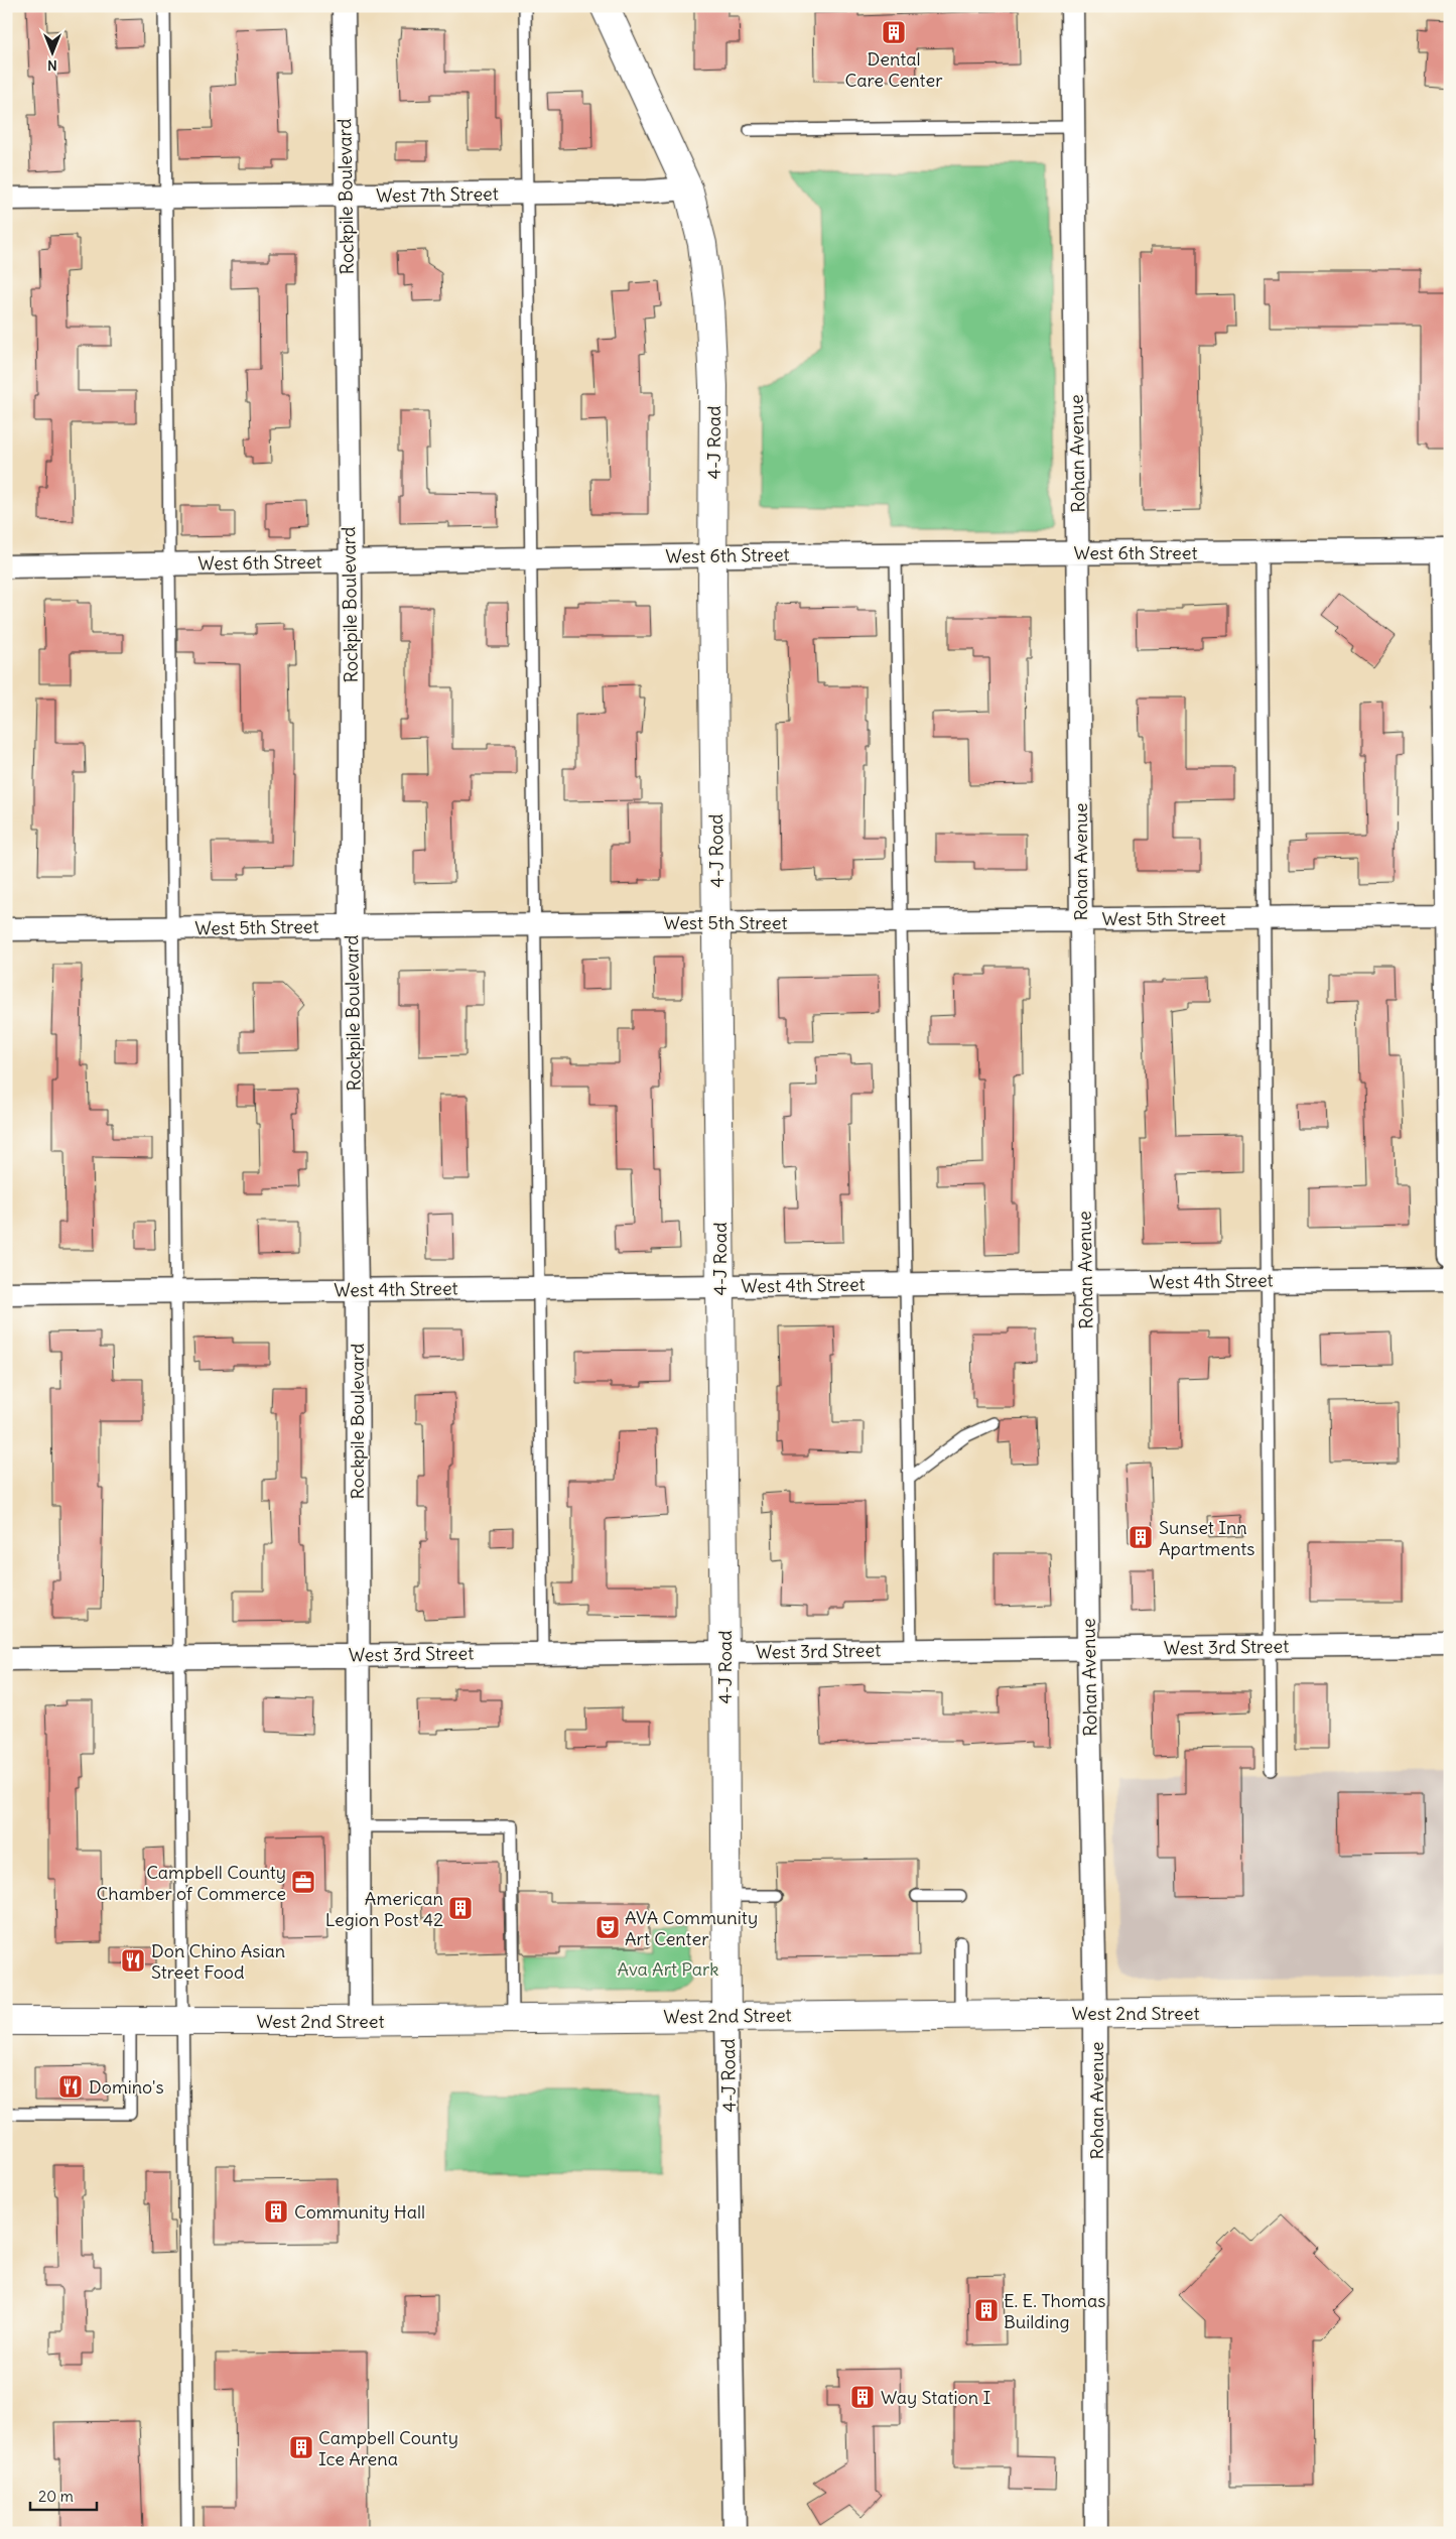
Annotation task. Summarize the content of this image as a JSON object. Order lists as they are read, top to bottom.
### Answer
{
  "streets": {
    "main road": ["4-J Road", "West 2nd Street"],
    "street": [
      "West 7th Street",
      "Rockpile Boulevard",
      "Rohan Avenue",
      "West 6th Street",
      "West 5th Street",
      "West 4th Street",
      "West 3rd Street"
    ]
  },
  "crossings": [
    ["West 7th Street", "Rockpile Boulevard"],
    ["West 7th Street", "4-J Road"],
    ["Rockpile Boulevard", "West 6th Street"],
    ["Rockpile Boulevard", "West 5th Street"],
    ["Rockpile Boulevard", "West 4th Street"],
    ["Rockpile Boulevard", "West 3rd Street"],
    ["Rockpile Boulevard", "West 2nd Street"],
    ["4-J Road", "West 6th Street"],
    ["4-J Road", "West 5th Street"],
    ["4-J Road", "West 4th Street"],
    ["4-J Road", "West 3rd Street"],
    ["4-J Road", "West 2nd Street"],
    ["Rohan Avenue", "West 6th Street"],
    ["Rohan Avenue", "West 5th Street"],
    ["Rohan Avenue", "West 4th Street"],
    ["Rohan Avenue", "West 3rd Street"],
    ["Rohan Avenue", "West 2nd Street"]
  ],
  "parks": ["Ava Art Park"],
  "places": {
    "building": [
      "Dental Care Center",
      "Sunset Inn Apartments",
      "American Legion Post 42",
      "Community Hall",
      "E. E. Thomas Building",
      "Way Station I",
      "Campbell County Ice Arena"
    ],
    "office": ["Campbell County Chamber of Commerce"],
    "theatre": ["AVA Community Art Center"],
    "restaurant": ["Don Chino Asian Street Food", "Domino's"]
  },
  "scale_bar": "20 m",
  "north": "bottom"
}
